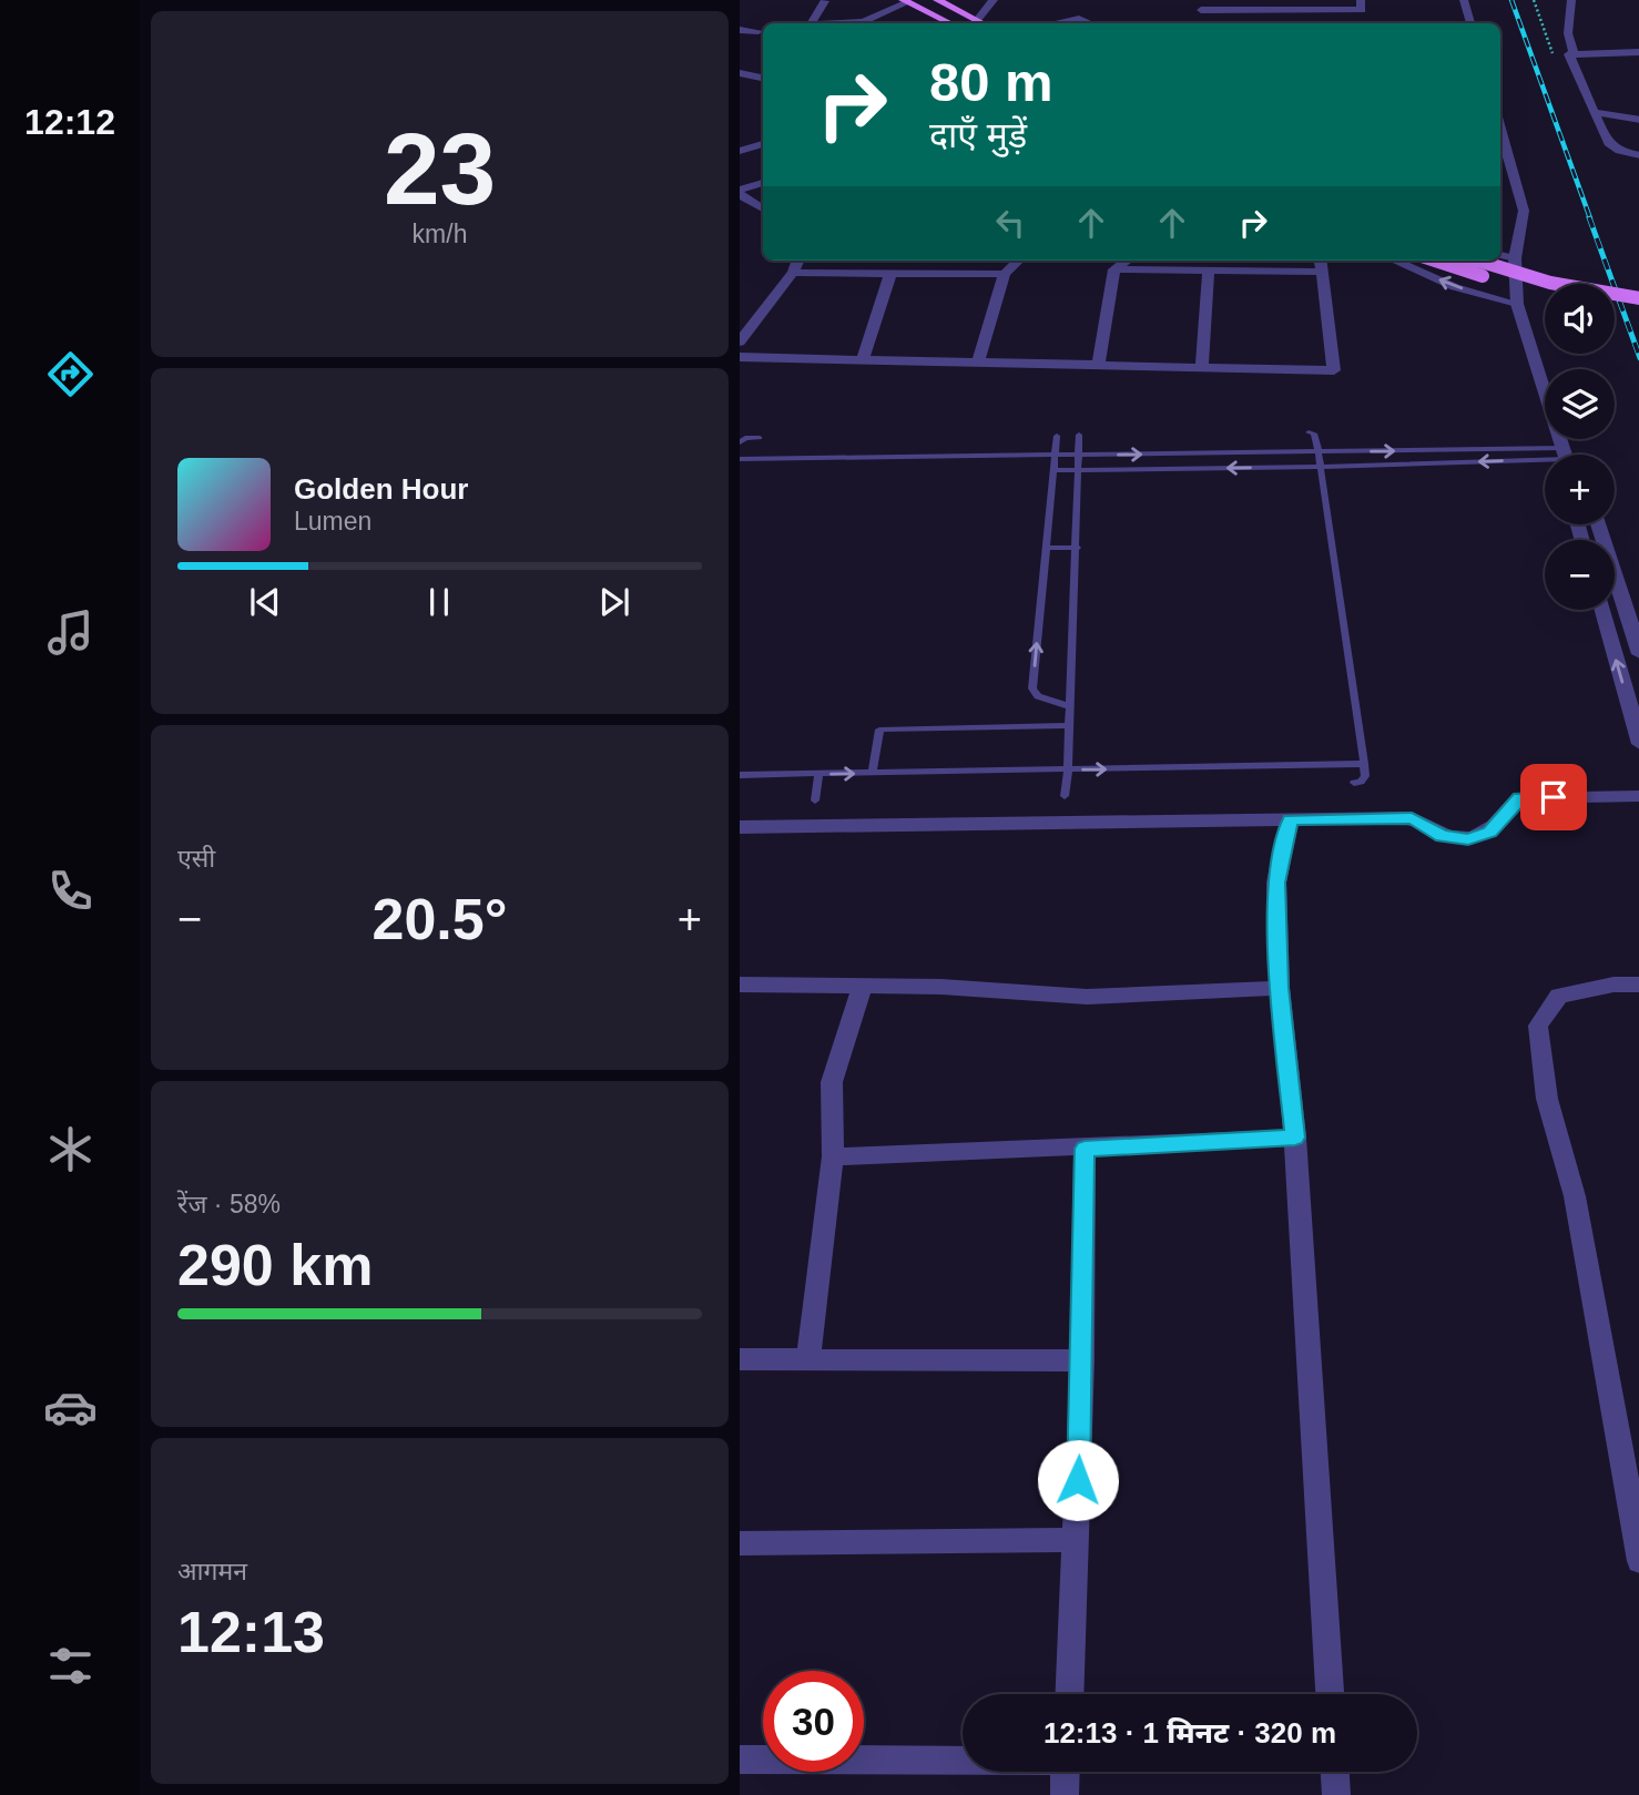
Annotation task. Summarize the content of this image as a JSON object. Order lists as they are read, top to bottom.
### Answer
{
  "page": {
    "tabs": "12:12",
    "tile": [
      ["23", "km/h"],
      "एसी",
      ["रेंज · 58%", "290 km"],
      ["आगमन", "12:13"]
    ],
    "turn": ["80 m", "दाएँ मुड़ें"],
    "map_buttons": ["+", "−"],
    "song": ["Golden Hour", "Lumen"],
    "heat": ["−", "20.5°", "+"],
    "limit": "30",
    "trip": "12:13 · 1 मिनट · 320 m"
  }
}
